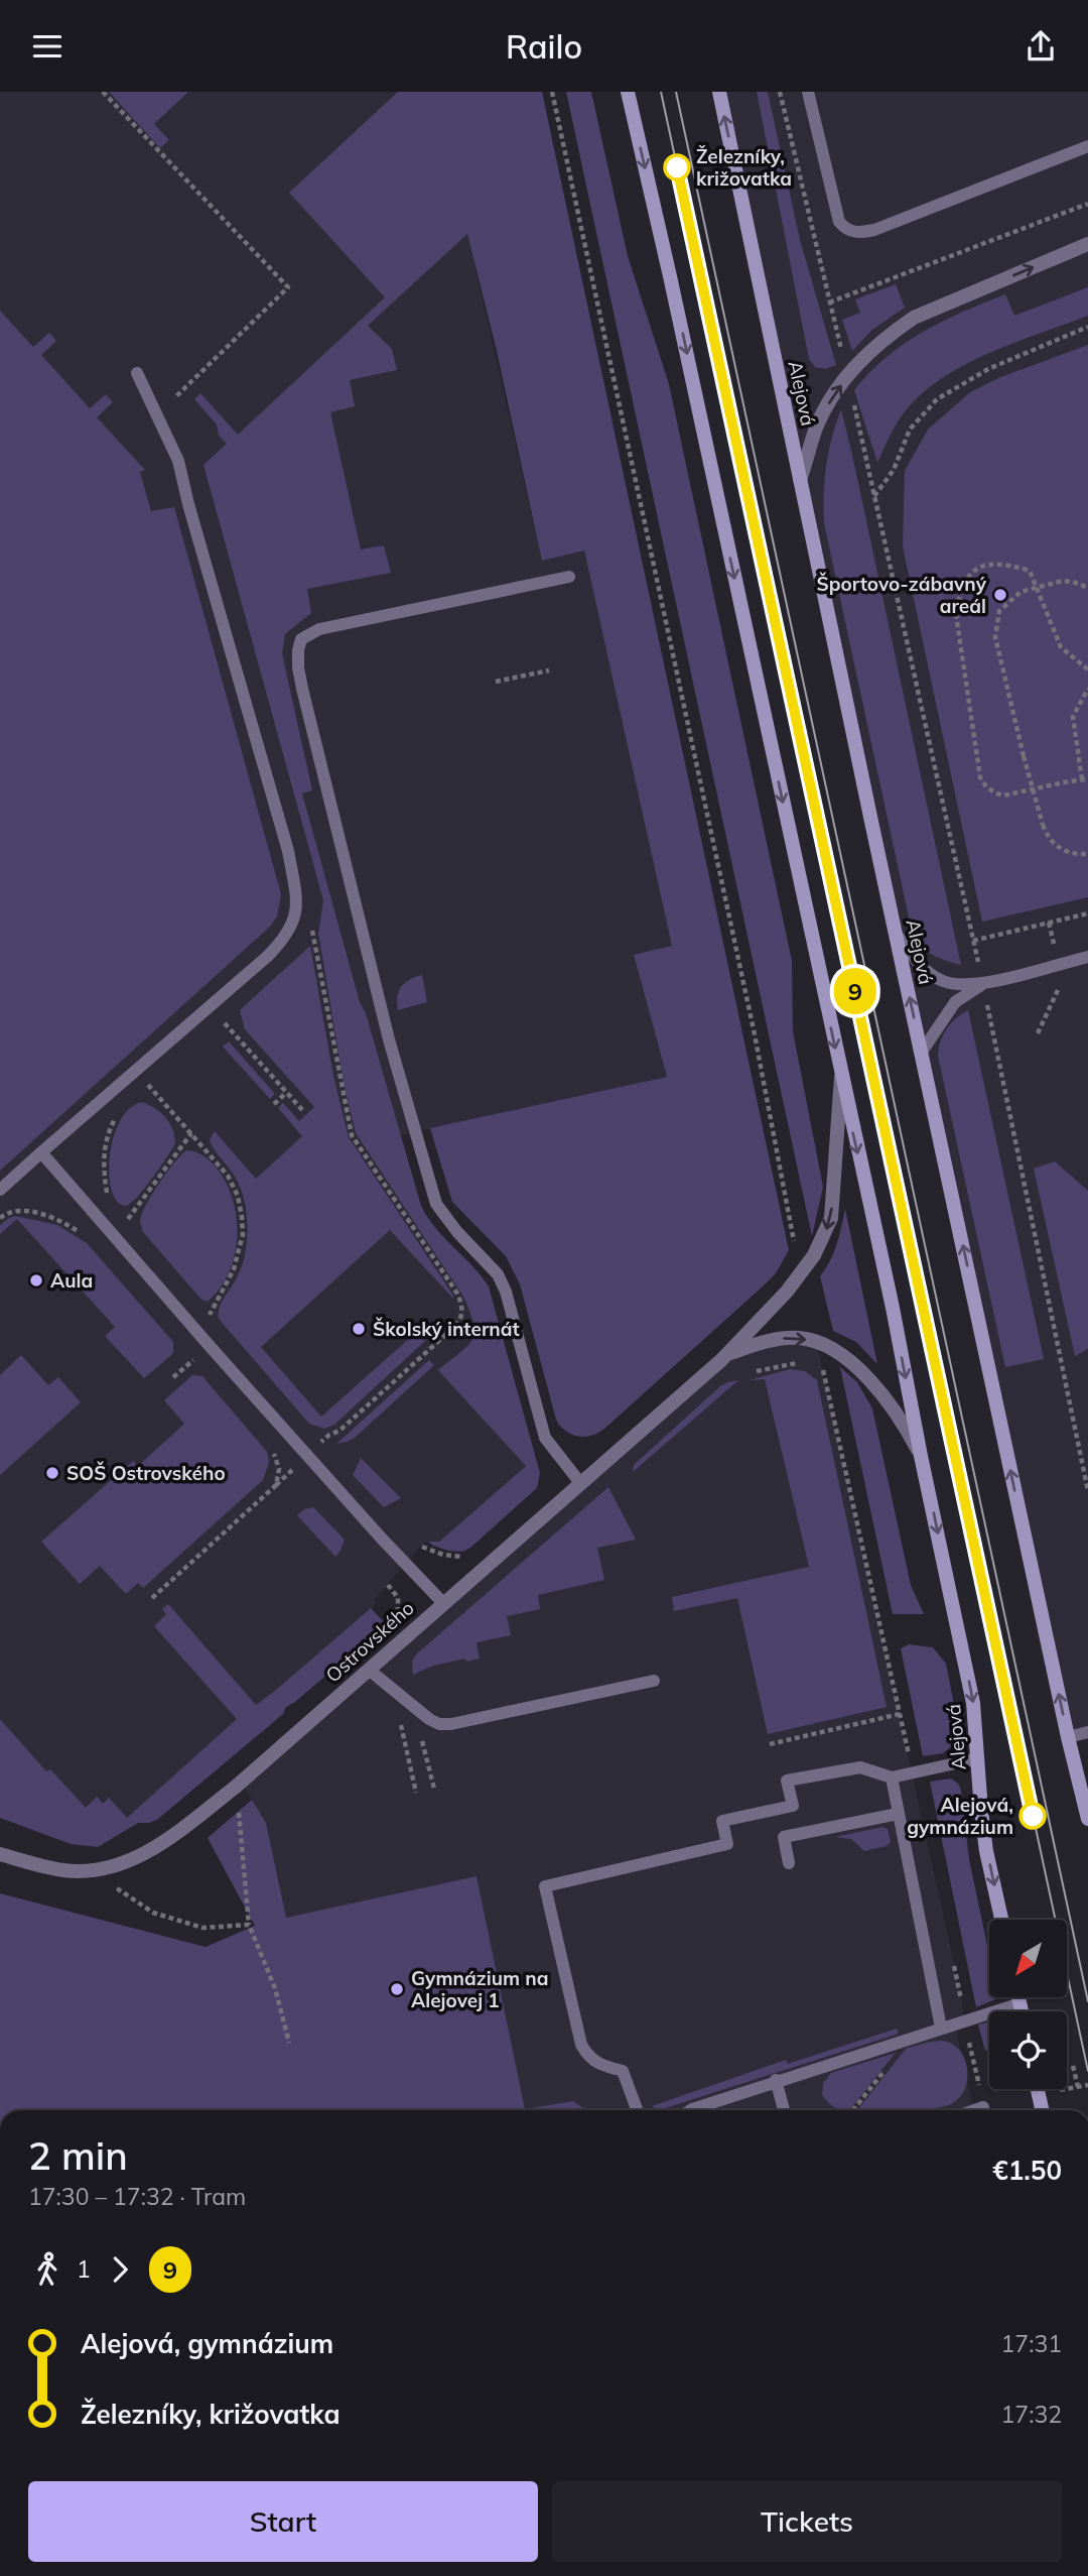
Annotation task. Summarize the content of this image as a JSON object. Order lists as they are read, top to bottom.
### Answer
{
  "streets": {
    "street": ["Alejová", "Ostrovského"]
  },
  "crossings": [
    ["Alejová", "Ostrovského"]
  ],
  "places": [
    "Železníky, križovatka",
    "Športovo-zábavný areál",
    "Aula",
    "Školský internát",
    "SOŠ Ostrovského",
    "Alejová, gymnázium",
    "Gymnázium na Alejovej 1"
  ],
  "lines": ["tram line 9"],
  "north": "bottom left",
  "page": {
    "header": "Railo",
    "on_map": "9",
    "heading": ["2 min", "17:30 – 17:32 · Tram", "€1.50"],
    "legs": ["1", "9"],
    "list": [
      {
        "name": "Alejová, gymnázium",
        "value": "17:31"
      },
      {
        "name": "Železníky, križovatka",
        "value": "17:32"
      }
    ],
    "buttons": ["Start", "Tickets"]
  }
}
